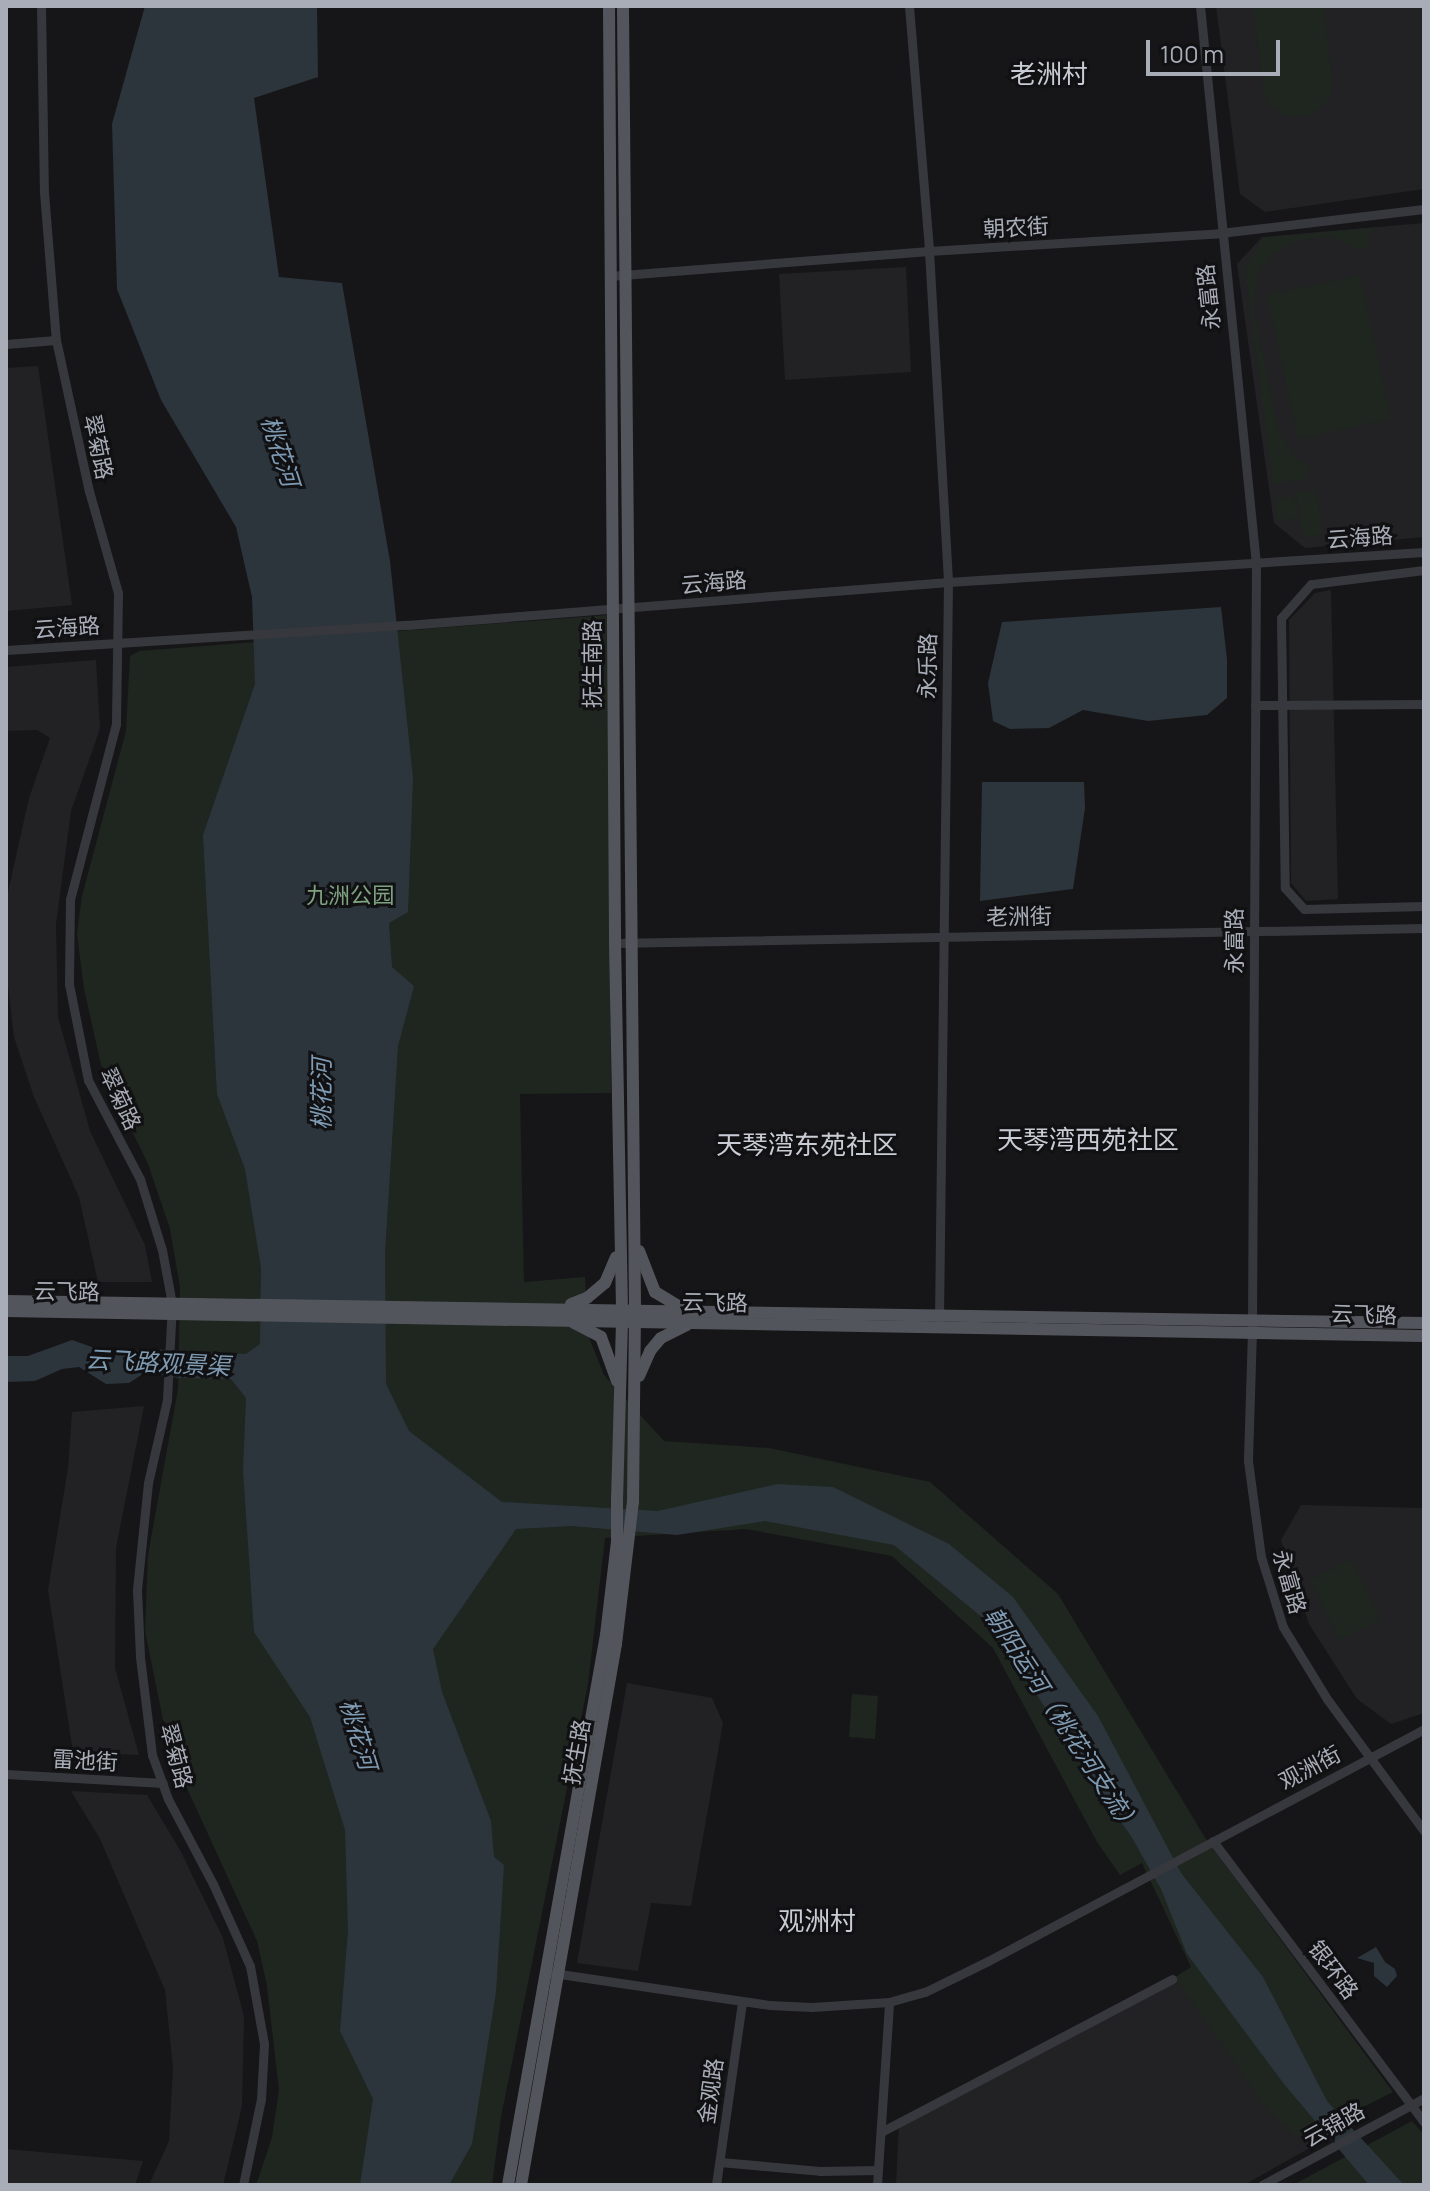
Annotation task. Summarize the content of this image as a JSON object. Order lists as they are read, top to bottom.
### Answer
{
  "streets": {
    "main road": ["抚生南路", "云飞路", "抚生路"],
    "street": [
      "朝农街",
      "永富路",
      "翠菊路",
      "云海路",
      "永乐路",
      "老洲街",
      "雷池街",
      "观洲街",
      "银环路",
      "金观路",
      "云锦路"
    ]
  },
  "crossings": [
    ["朝农街", "永富路"],
    ["朝农街", "抚生南路"],
    ["朝农街", "永乐路"],
    ["永富路", "云海路"],
    ["永富路", "老洲街"],
    ["永富路", "云飞路"],
    ["永富路", "观洲街"],
    ["翠菊路", "云海路"],
    ["翠菊路", "云飞路"],
    ["翠菊路", "雷池街"],
    ["云海路", "抚生南路"],
    ["云海路", "永乐路"],
    ["抚生南路", "老洲街"],
    ["抚生南路", "云飞路"],
    ["抚生南路", "抚生路"],
    ["永乐路", "老洲街"],
    ["永乐路", "云飞路"],
    ["云飞路", "抚生路"],
    ["抚生路", "观洲街"],
    ["观洲街", "银环路"],
    ["观洲街", "金观路"],
    ["银环路", "云锦路"]
  ],
  "districts": [
    "老洲村",
    "天琴湾西苑社区",
    "天琴湾东苑社区",
    "观洲村"
  ],
  "water": ["桃花河", "云飞路观景渠", "朝阳运河（桃花河支流）"],
  "parks": ["九洲公园"],
  "scale_bar": "100 m"
}
